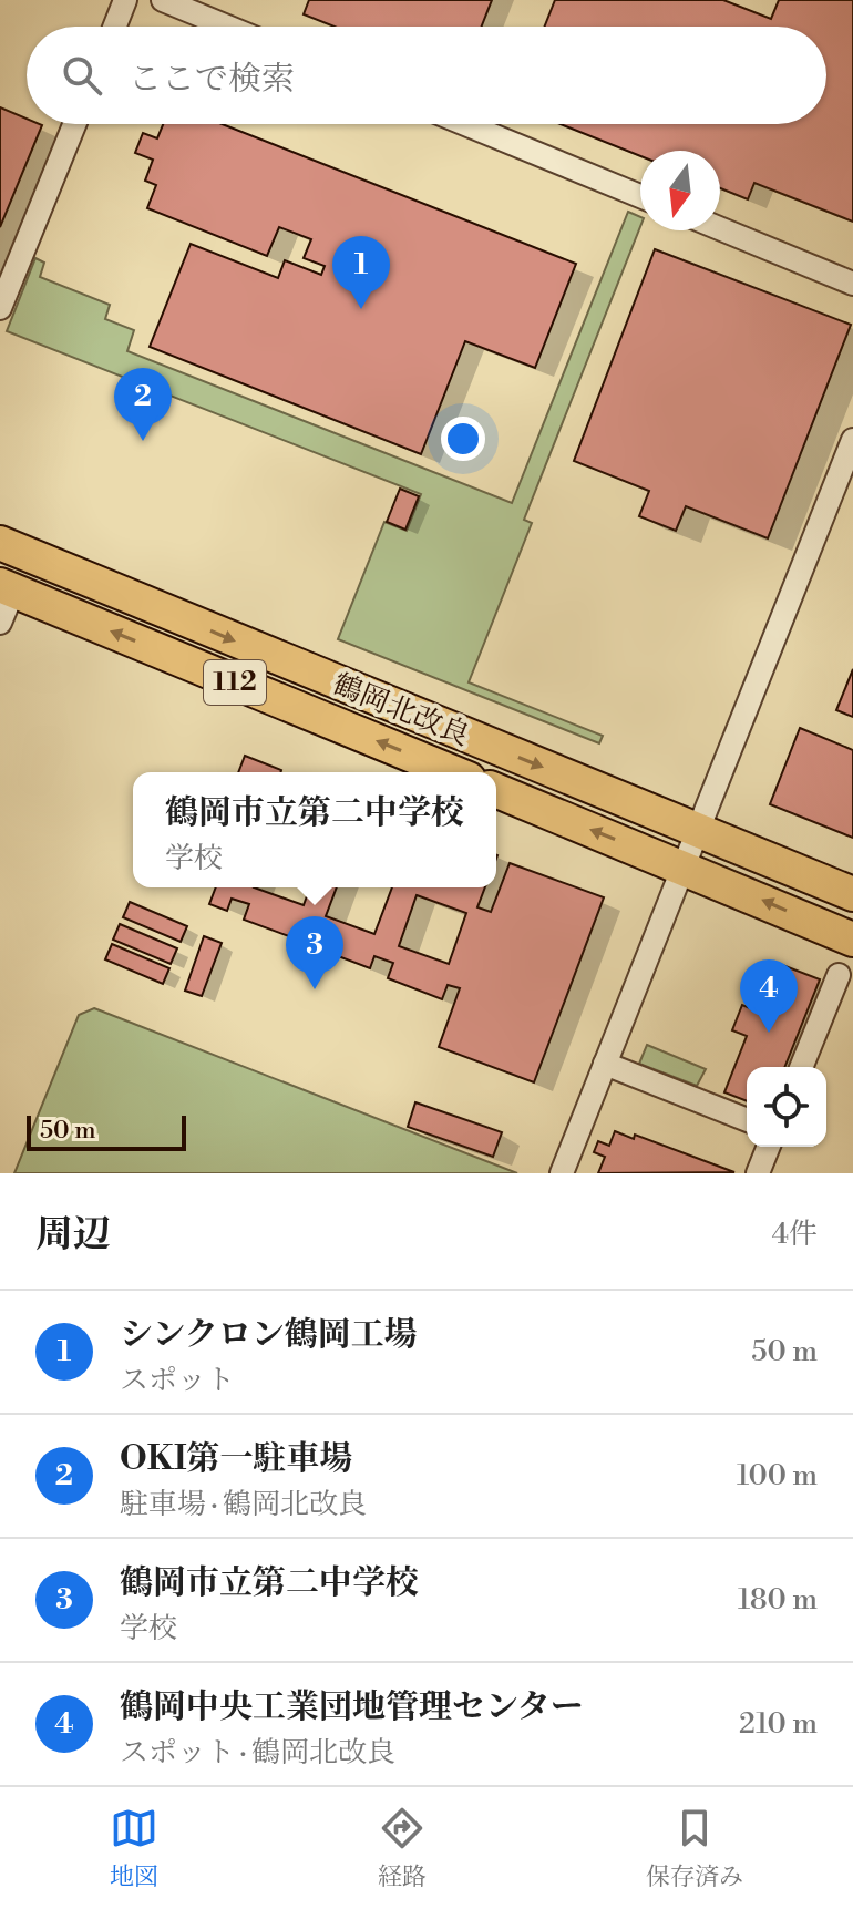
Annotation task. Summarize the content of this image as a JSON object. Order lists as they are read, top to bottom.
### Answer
{
  "streets": {
    "highway": ["112", "鶴岡北改良"]
  },
  "scale_bar": "50 m",
  "north": "bottom",
  "page": {
    "search": "ここで検索",
    "pins": [
      "1",
      "2",
      "3",
      "4"
    ],
    "popup": ["鶴岡市立第二中学校", "学校"],
    "scale": "50 m",
    "heading": ["周辺", "4件"],
    "list": [
      {
        "mark": "1",
        "name": "シンクロン鶴岡工場",
        "note": "スポット",
        "value": "50 m"
      },
      {
        "mark": "2",
        "name": "OKI第一駐車場",
        "note": "駐車場 · 鶴岡北改良",
        "value": "100 m"
      },
      {
        "mark": "3",
        "name": "鶴岡市立第二中学校",
        "note": "学校",
        "value": "180 m"
      },
      {
        "mark": "4",
        "name": "鶴岡中央工業団地管理センター",
        "note": "スポット · 鶴岡北改良",
        "value": "210 m"
      }
    ],
    "nav": ["地図", "経路", "保存済み"]
  }
}
